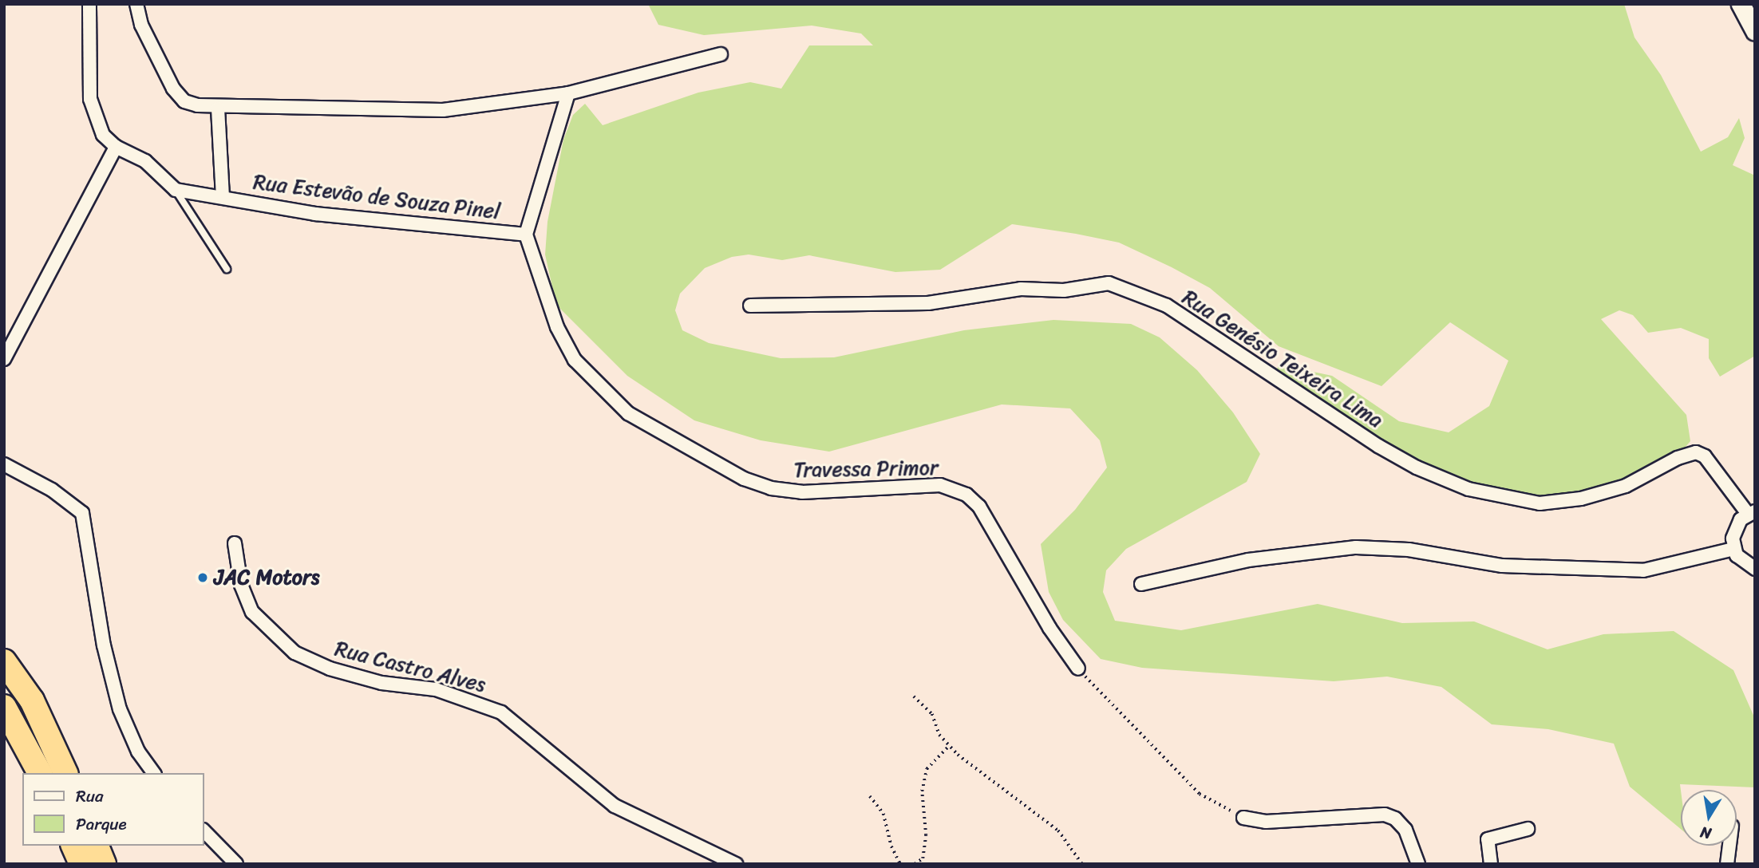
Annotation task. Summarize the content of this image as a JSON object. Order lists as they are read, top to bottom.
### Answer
{
  "streets": {
    "street": [
      "Rua Estevão de Souza Pinel",
      "Rua Genésio Teixeira Lima",
      "Travessa Primor",
      "Rua Castro Alves"
    ]
  },
  "crossings": [
    ["Rua Estevão de Souza Pinel", "Travessa Primor"]
  ],
  "places": ["JAC Motors"],
  "legend": ["Rua", "Parque"],
  "north": "bottom"
}
